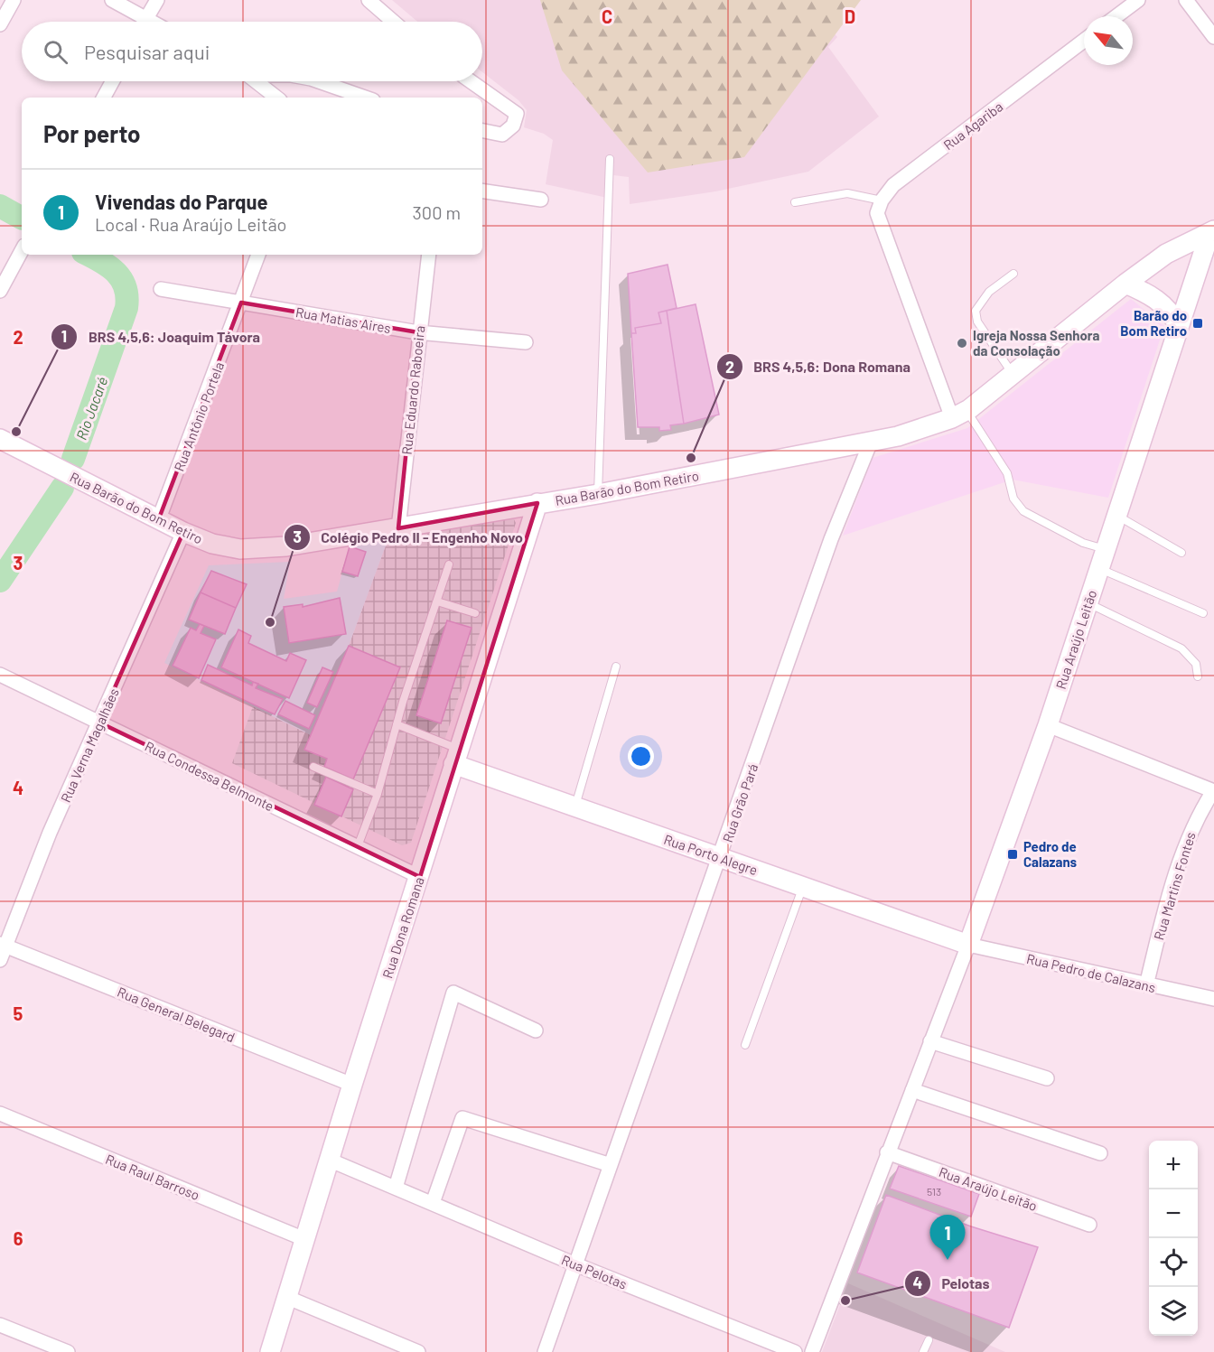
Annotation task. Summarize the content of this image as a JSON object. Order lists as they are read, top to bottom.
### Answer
{
  "streets": {
    "street": [
      "Rua Agariba",
      "Rua Matias Aires",
      "Rua Eduardo Raboeira",
      "Rua Antônio Portela",
      "Rua Barão do Bom Retiro",
      "Rua Araújo Leitão",
      "Rua Verna Magalhães",
      "Rua Condessa Belmonte",
      "Rua Grão Pará",
      "Rua Porto Alegre",
      "Rua Martins Fontes",
      "Rua Dona Romana",
      "Rua Pedro de Calazans",
      "Rua General Belegard",
      "Rua Raul Barroso",
      "Rua Pelotas"
    ]
  },
  "crossings": [
    ["Rua Matias Aires", "Rua Eduardo Raboeira"],
    ["Rua Matias Aires", "Rua Antônio Portela"],
    ["Rua Eduardo Raboeira", "Rua Barão do Bom Retiro"],
    ["Rua Antônio Portela", "Rua Barão do Bom Retiro"],
    ["Rua Barão do Bom Retiro", "Rua Araújo Leitão"],
    ["Rua Barão do Bom Retiro", "Rua Verna Magalhães"],
    ["Rua Barão do Bom Retiro", "Rua Grão Pará"],
    ["Rua Barão do Bom Retiro", "Rua Dona Romana"],
    ["Rua Araújo Leitão", "Rua Porto Alegre"],
    ["Rua Araújo Leitão", "Rua Pedro de Calazans"],
    ["Rua Verna Magalhães", "Rua Condessa Belmonte"],
    ["Rua Verna Magalhães", "Rua General Belegard"],
    ["Rua Condessa Belmonte", "Rua Dona Romana"],
    ["Rua Grão Pará", "Rua Porto Alegre"],
    ["Rua Grão Pará", "Rua Pelotas"],
    ["Rua Porto Alegre", "Rua Dona Romana"],
    ["Rua Porto Alegre", "Rua Pedro de Calazans"],
    ["Rua Martins Fontes", "Rua Pedro de Calazans"],
    ["Rua Dona Romana", "Rua General Belegard"],
    ["Rua Dona Romana", "Rua Raul Barroso"],
    ["Rua Dona Romana", "Rua Pelotas"]
  ],
  "water": ["Rio Jacaré"],
  "places": {
    "transit": ["Barão do Bom Retiro", "Pedro de Calazans"],
    "other": [
      "Igreja Nossa Senhora da Consolação",
      "BRS 4,5,6: Joaquim Távora",
      "BRS 4,5,6: Dona Romana",
      "Colégio Pedro II - Engenho Novo",
      "Pelotas"
    ]
  },
  "house_numbers": ["513"],
  "north": "top left",
  "page": {
    "search": "Pesquisar aqui",
    "heading": "Por perto",
    "list": [
      {
        "mark": "1",
        "name": "Vivendas do Parque",
        "note": "Local · Rua Araújo Leitão",
        "value": "300 m"
      }
    ],
    "map_buttons": ["+", "−"],
    "pins": "1"
  },
  "grid": {
    "columns": ["C", "D"],
    "rows": [
      "2",
      "3",
      "4",
      "5",
      "6"
    ]
  }
}
